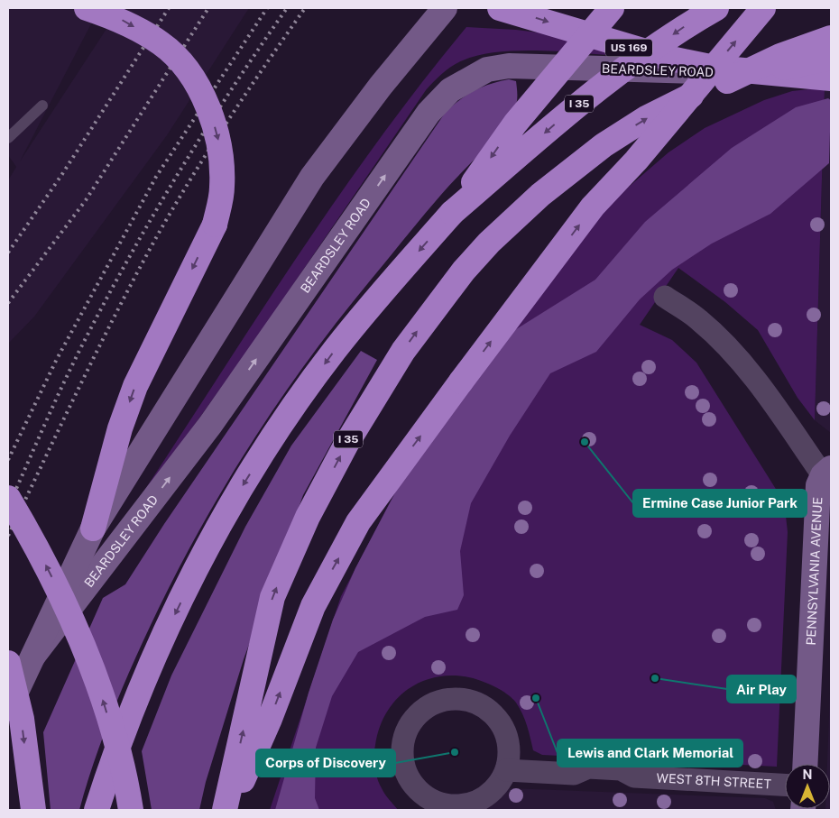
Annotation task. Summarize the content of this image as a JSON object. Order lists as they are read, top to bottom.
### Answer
{
  "streets": {
    "highway": ["US 169", "I 35"],
    "street": ["BEARDSLEY ROAD", "PENNSYLVANIA AVENUE", "WEST 8TH STREET"]
  },
  "crossings": [
    ["US 169", "BEARDSLEY ROAD"]
  ],
  "places": [
    "Ermine Case Junior Park",
    "Air Play",
    "Lewis and Clark Memorial",
    "Corps of Discovery"
  ],
  "north": "top"
}
